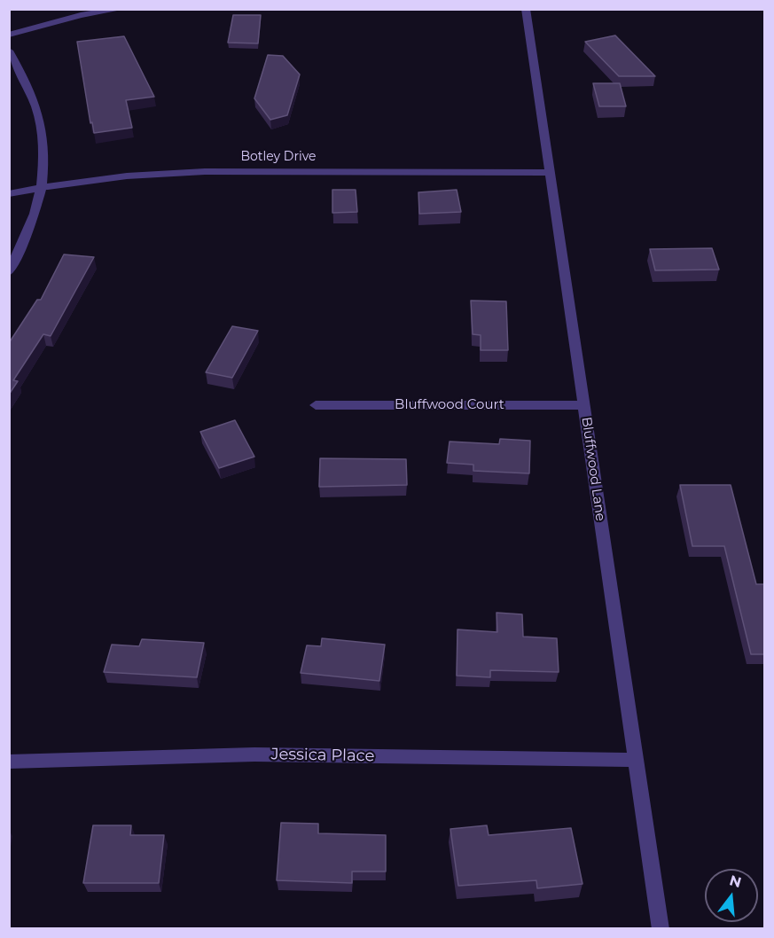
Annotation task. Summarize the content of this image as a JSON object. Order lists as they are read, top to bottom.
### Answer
{
  "streets": {
    "street": [
      "Botley Drive",
      "Bluffwood Court",
      "Bluffwood Lane",
      "Jessica Place"
    ]
  },
  "crossings": [
    ["Botley Drive", "Bluffwood Lane"],
    ["Bluffwood Court", "Bluffwood Lane"],
    ["Bluffwood Lane", "Jessica Place"]
  ],
  "north": "top"
}
